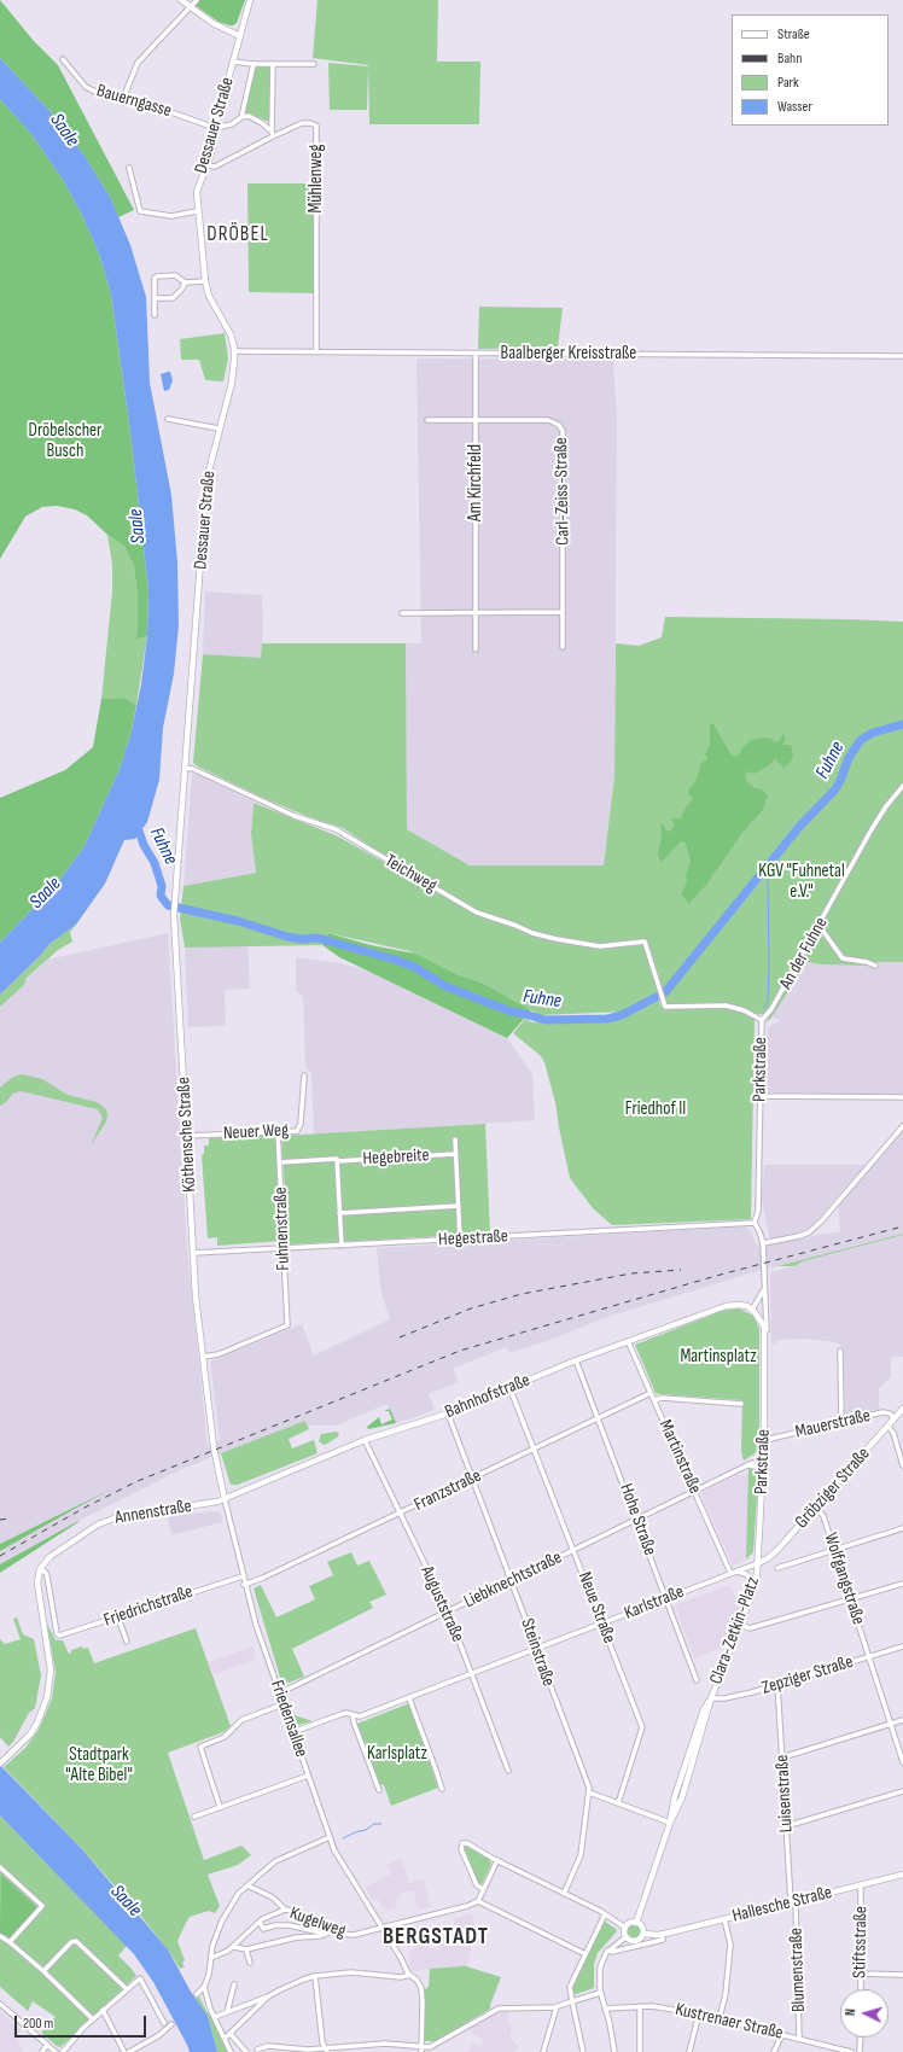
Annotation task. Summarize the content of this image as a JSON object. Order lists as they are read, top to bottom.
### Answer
{
  "streets": {
    "main road": [
      "Dessauer Straße",
      "Parkstraße",
      "Köthensche Straße",
      "Bahnhofstraße",
      "Gröbziger Straße",
      "Annenstraße",
      "Clara-Zetkin-Platz",
      "Hallesche Straße"
    ],
    "street": [
      "Bauerngasse",
      "Mühlenweg",
      "Baalberger Kreisstraße",
      "Am Kirchfeld",
      "Carl-Zeiss-Straße",
      "Teichweg",
      "An der Fuhne",
      "Neuer Weg",
      "Hegebreite",
      "Fuhnenstraße",
      "Hegestraße",
      "Mauerstraße",
      "Martinstraße",
      "Franzstraße",
      "Hohe Straße",
      "Wolfgangstraße",
      "Liebknechtstraße",
      "Karlstraße",
      "Auguststraße",
      "Friedrichstraße",
      "Neue Straße",
      "Steinstraße",
      "Zepziger Straße",
      "Friedensallee",
      "Luisenstraße",
      "Kugelweg",
      "Stiftsstraße",
      "Blumenstraße",
      "Kustrenaer Straße"
    ]
  },
  "crossings": [
    ["Bauerngasse", "Dessauer Straße"],
    ["Dessauer Straße", "Mühlenweg"],
    ["Dessauer Straße", "Baalberger Kreisstraße"],
    ["Dessauer Straße", "Teichweg"],
    ["Dessauer Straße", "Köthensche Straße"],
    ["Mühlenweg", "Baalberger Kreisstraße"],
    ["Baalberger Kreisstraße", "Am Kirchfeld"],
    ["Am Kirchfeld", "Carl-Zeiss-Straße"],
    ["Teichweg", "Parkstraße"],
    ["Teichweg", "Köthensche Straße"],
    ["An der Fuhne", "Parkstraße"],
    ["Parkstraße", "Hegestraße"],
    ["Parkstraße", "Bahnhofstraße"],
    ["Parkstraße", "Mauerstraße"],
    ["Parkstraße", "Gröbziger Straße"],
    ["Parkstraße", "Liebknechtstraße"],
    ["Parkstraße", "Karlstraße"],
    ["Parkstraße", "Clara-Zetkin-Platz"],
    ["Neuer Weg", "Köthensche Straße"],
    ["Neuer Weg", "Fuhnenstraße"],
    ["Köthensche Straße", "Fuhnenstraße"],
    ["Köthensche Straße", "Hegestraße"],
    ["Köthensche Straße", "Bahnhofstraße"],
    ["Köthensche Straße", "Annenstraße"],
    ["Köthensche Straße", "Friedensallee"],
    ["Hegebreite", "Fuhnenstraße"],
    ["Hegebreite", "Hegestraße"],
    ["Fuhnenstraße", "Hegestraße"],
    ["Bahnhofstraße", "Martinstraße"],
    ["Bahnhofstraße", "Annenstraße"],
    ["Bahnhofstraße", "Hohe Straße"],
    ["Bahnhofstraße", "Auguststraße"],
    ["Bahnhofstraße", "Neue Straße"],
    ["Bahnhofstraße", "Steinstraße"],
    ["Bahnhofstraße", "Friedensallee"],
    ["Mauerstraße", "Gröbziger Straße"],
    ["Martinstraße", "Franzstraße"],
    ["Martinstraße", "Liebknechtstraße"],
    ["Martinstraße", "Karlstraße"],
    ["Gröbziger Straße", "Wolfgangstraße"],
    ["Gröbziger Straße", "Karlstraße"],
    ["Gröbziger Straße", "Clara-Zetkin-Platz"],
    ["Franzstraße", "Hohe Straße"],
    ["Franzstraße", "Auguststraße"],
    ["Franzstraße", "Neue Straße"],
    ["Franzstraße", "Steinstraße"],
    ["Franzstraße", "Friedensallee"],
    ["Annenstraße", "Friedrichstraße"],
    ["Annenstraße", "Friedensallee"],
    ["Hohe Straße", "Liebknechtstraße"],
    ["Hohe Straße", "Karlstraße"],
    ["Wolfgangstraße", "Zepziger Straße"],
    ["Liebknechtstraße", "Auguststraße"],
    ["Liebknechtstraße", "Neue Straße"],
    ["Liebknechtstraße", "Steinstraße"],
    ["Liebknechtstraße", "Friedensallee"],
    ["Karlstraße", "Auguststraße"],
    ["Karlstraße", "Neue Straße"],
    ["Karlstraße", "Clara-Zetkin-Platz"],
    ["Karlstraße", "Steinstraße"],
    ["Friedrichstraße", "Friedensallee"],
    ["Clara-Zetkin-Platz", "Zepziger Straße"],
    ["Clara-Zetkin-Platz", "Hallesche Straße"],
    ["Zepziger Straße", "Luisenstraße"],
    ["Friedensallee", "Kugelweg"],
    ["Luisenstraße", "Hallesche Straße"],
    ["Luisenstraße", "Blumenstraße"],
    ["Hallesche Straße", "Stiftsstraße"],
    ["Hallesche Straße", "Blumenstraße"],
    ["Blumenstraße", "Kustrenaer Straße"]
  ],
  "districts": ["DRÖBEL", "BERGSTADT"],
  "water": ["Saale", "Fuhne"],
  "parks": [
    "Dröbelscher Busch",
    "KGV \"Fuhnetal e.V.\"",
    "Friedhof II",
    "Martinsplatz",
    "Karlsplatz",
    "Stadtpark \"Alte Bibel\""
  ],
  "legend": [
    "Straße",
    "Bahn",
    "Park",
    "Wasser"
  ],
  "scale_bar": "200 m",
  "north": "left"
}
